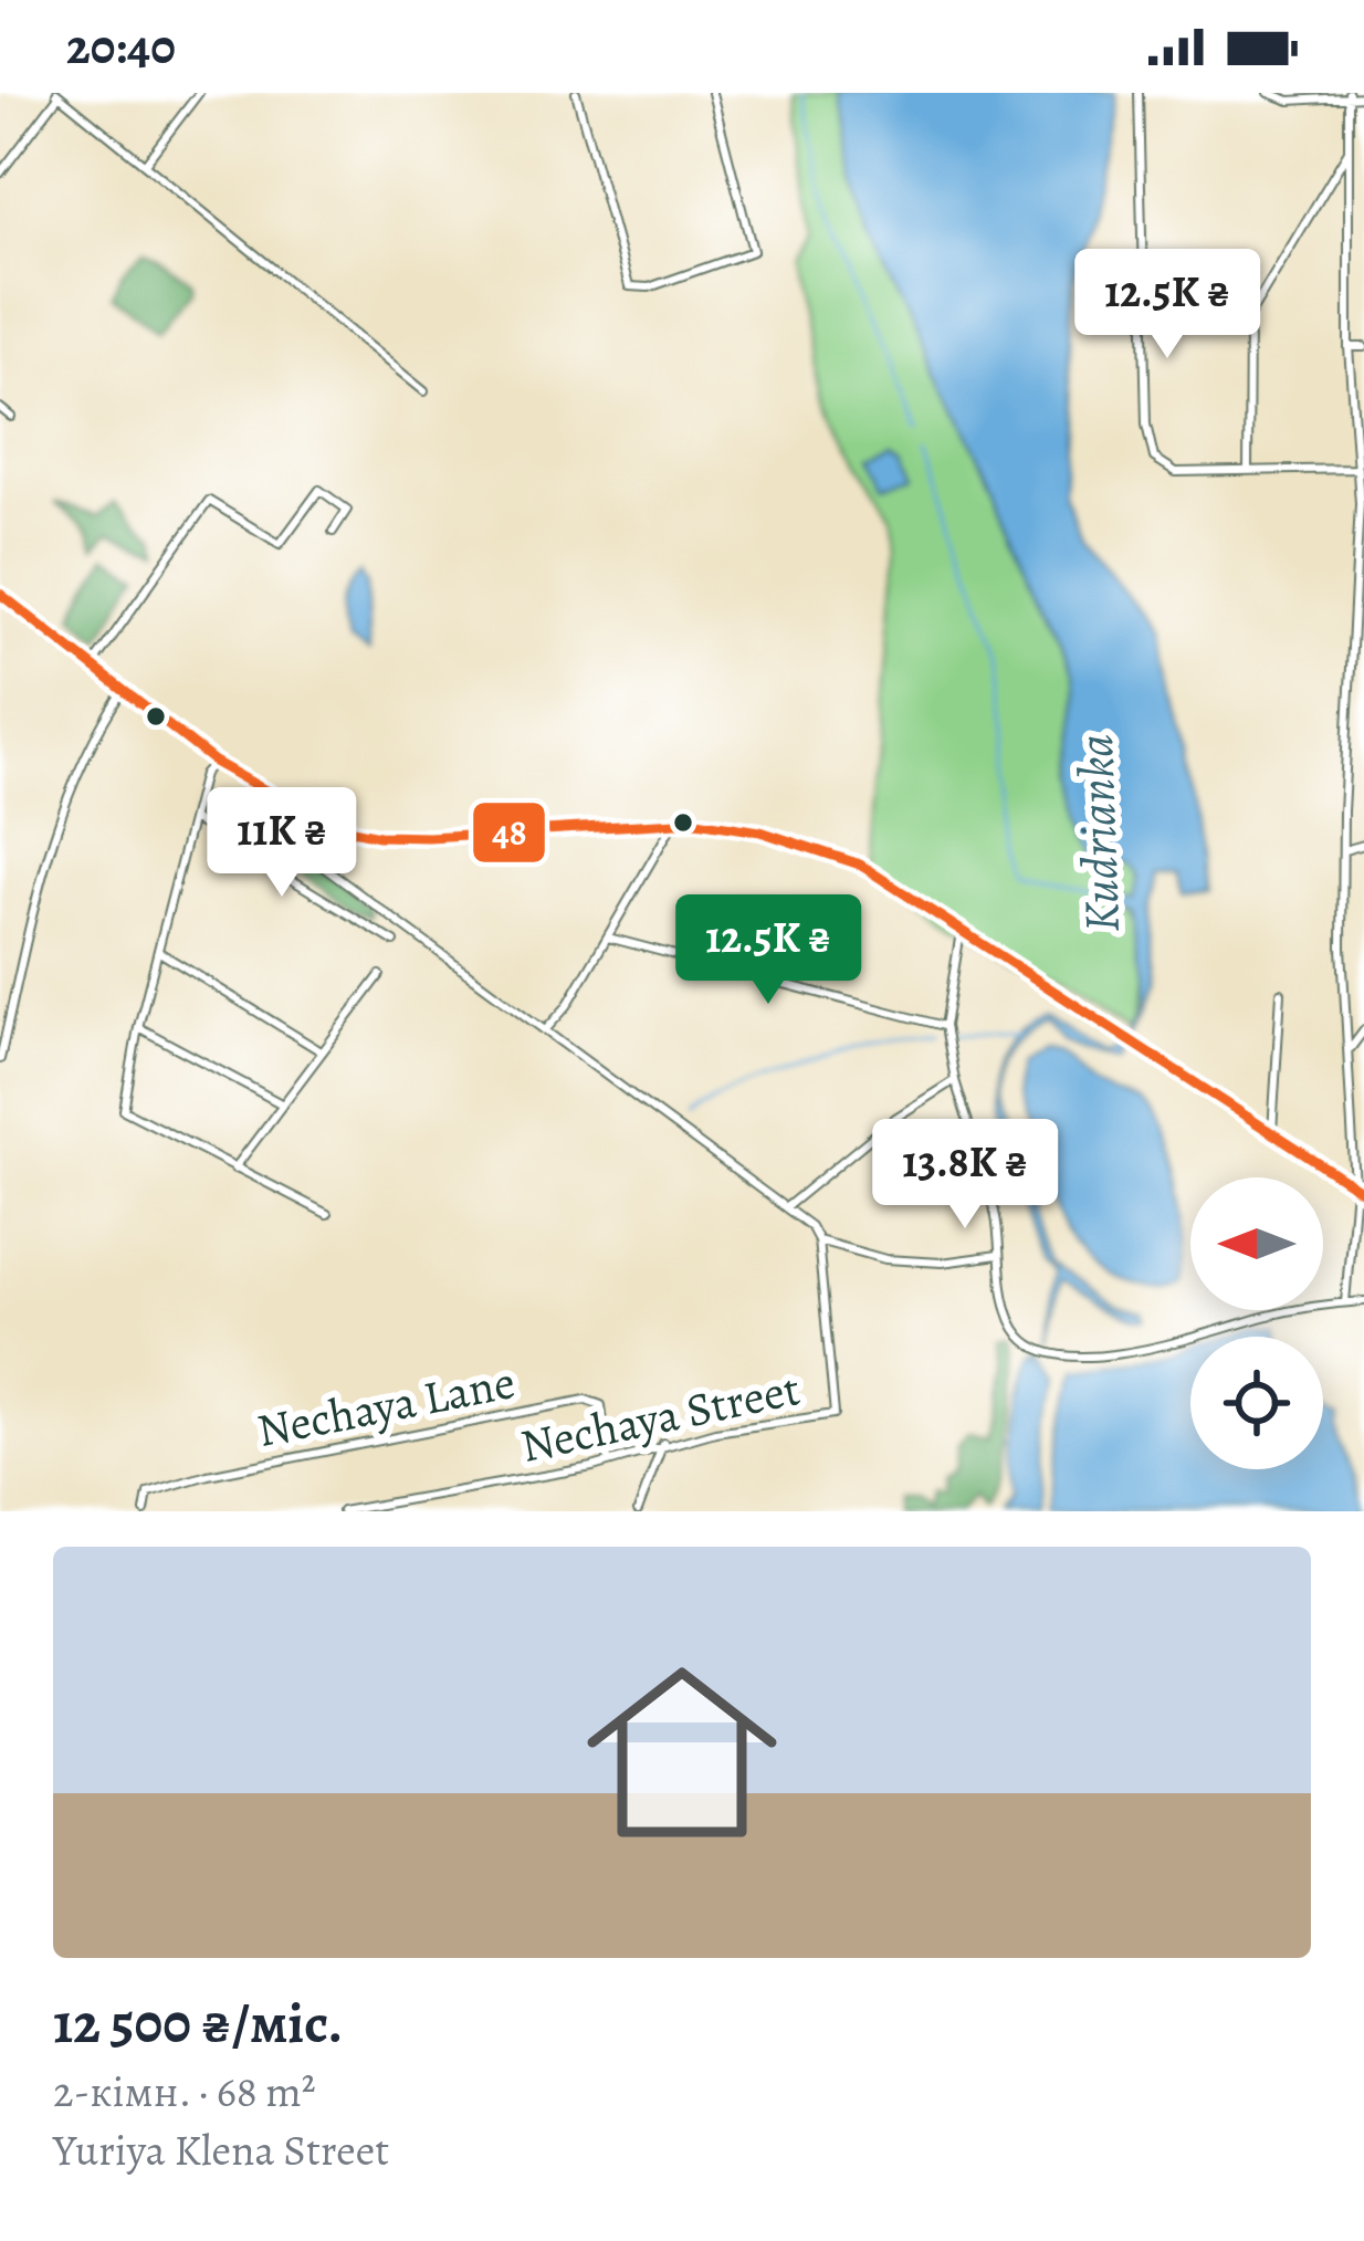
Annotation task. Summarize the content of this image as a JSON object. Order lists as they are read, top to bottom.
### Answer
{
  "streets": {
    "street": ["Nechaya Lane", "Nechaya Street"]
  },
  "crossings": [
    ["Nechaya Lane", "Nechaya Street"]
  ],
  "water": ["Kudrianka"],
  "lines": ["transit line 48"],
  "north": "left",
  "page": {
    "status": "20:40",
    "price": [
      "12.5K ₴",
      "11K ₴",
      "12.5K ₴",
      "13.8K ₴"
    ],
    "list": [
      {
        "name": "12 500 ₴/міс.",
        "note": "2-кімн. · 68 m² · Yuriya Klena Street"
      }
    ]
  }
}
